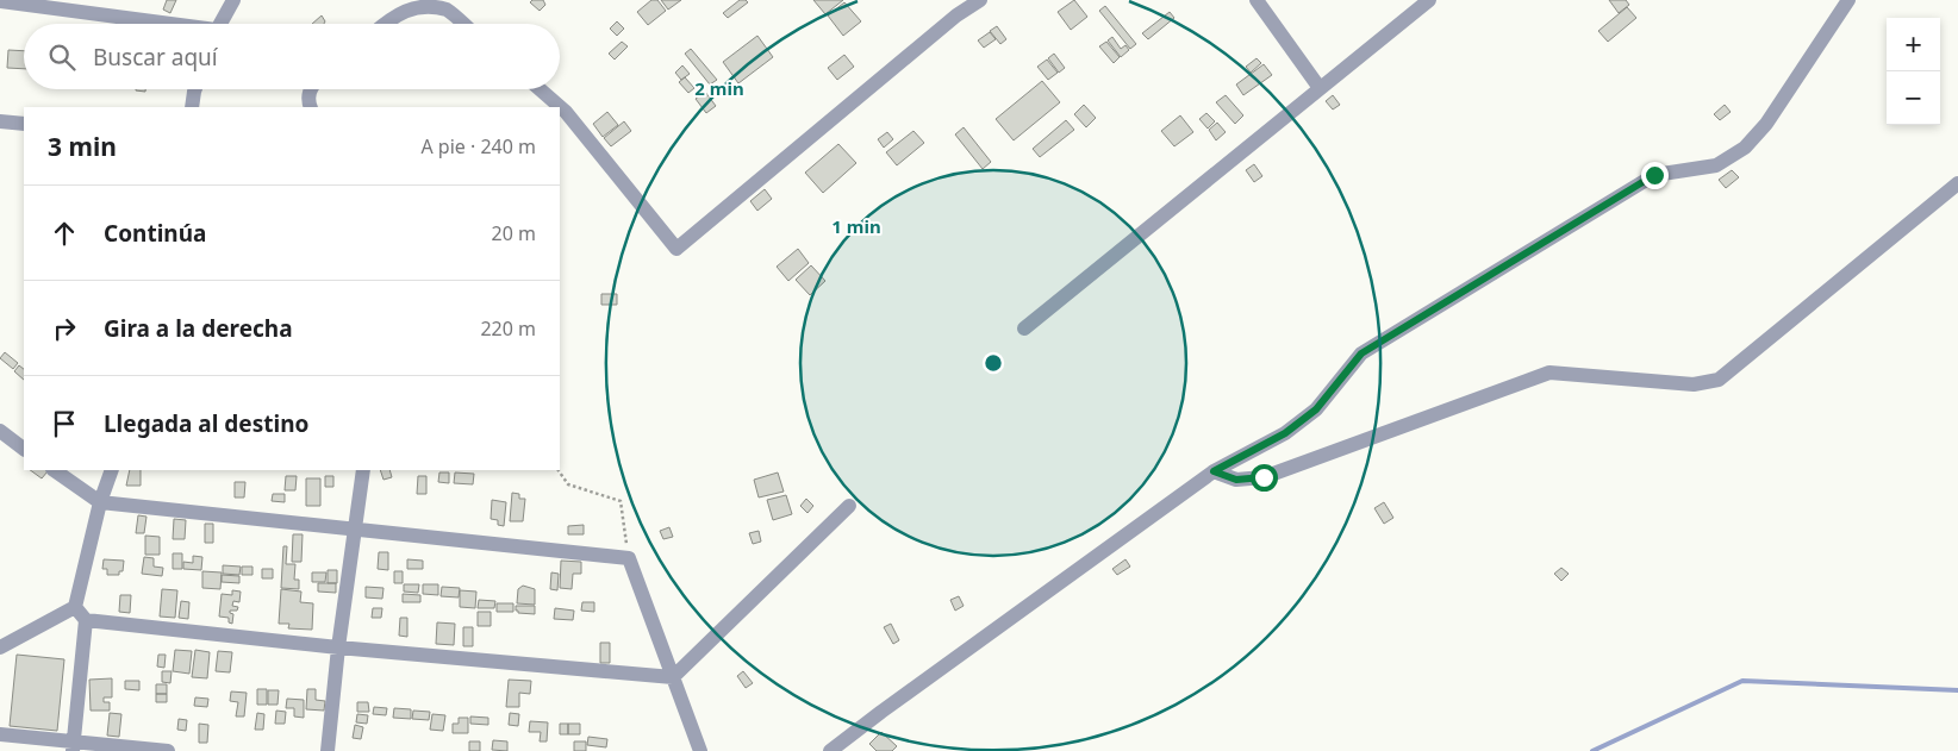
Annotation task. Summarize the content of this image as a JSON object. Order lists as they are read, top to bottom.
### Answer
{
  "page": {
    "map_buttons": ["+", "−"],
    "search": "Buscar aquí",
    "heading": ["3 min", "A pie · 240 m"],
    "list": [
      ["Continúa", "20 m"],
      ["Gira a la derecha", "220 m"],
      "Llegada al destino"
    ]
  },
  "rings": ["2 min", "1 min"]
}
